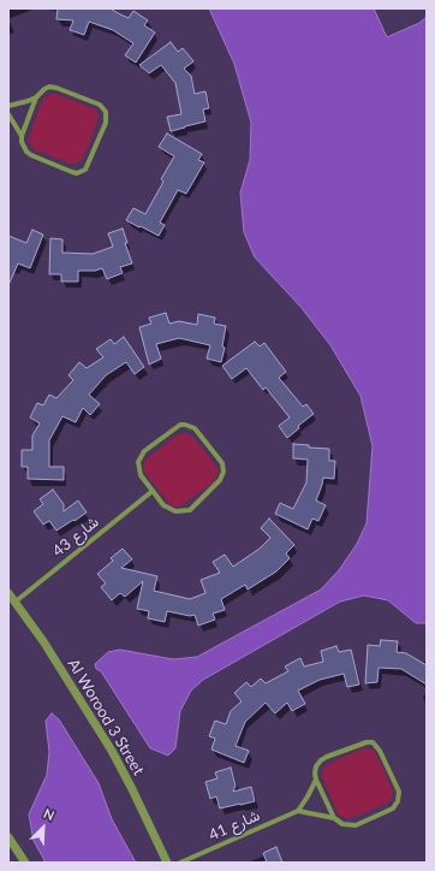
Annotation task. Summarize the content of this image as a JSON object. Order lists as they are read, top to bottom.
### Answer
{
  "streets": {
    "street": ["شارع 43", "Al Worood 3 Street", "شارع 41"]
  },
  "crossings": [
    ["شارع 43", "Al Worood 3 Street"]
  ],
  "north": "top right"
}
